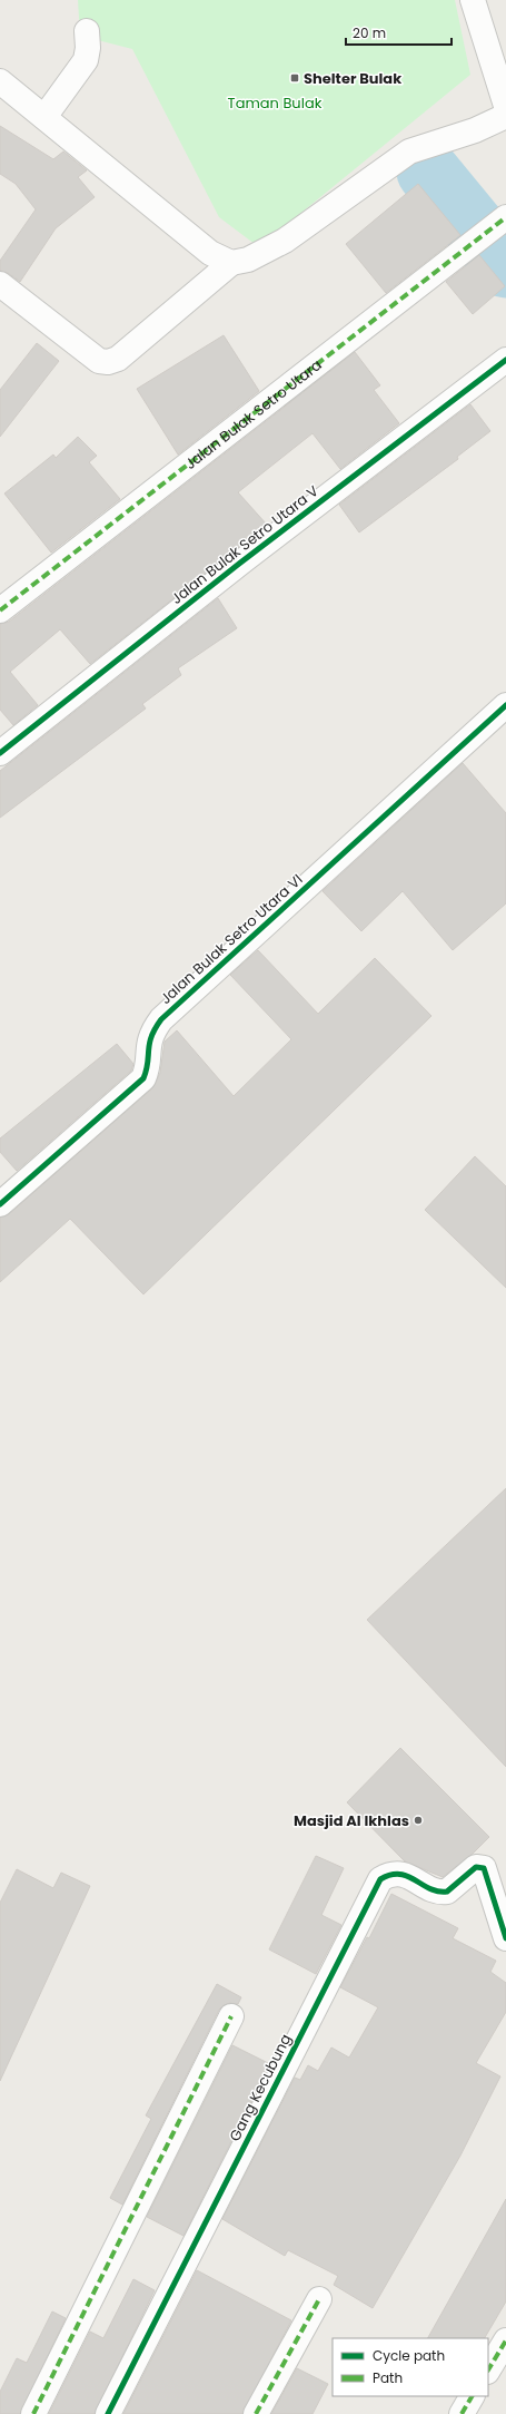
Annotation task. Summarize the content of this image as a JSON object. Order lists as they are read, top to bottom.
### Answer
{
  "streets": {
    "street": [
      "Jalan Bulak Setro Utara",
      "Jalan Bulak Setro Utara V",
      "Jalan Bulak Setro Utara VI",
      "Gang Kecubung"
    ]
  },
  "parks": ["Taman Bulak"],
  "places": {
    "transit": ["Shelter Bulak"],
    "other": ["Masjid Al Ikhlas"]
  },
  "legend": ["Cycle path", "Path"],
  "scale_bar": "20 m"
}
